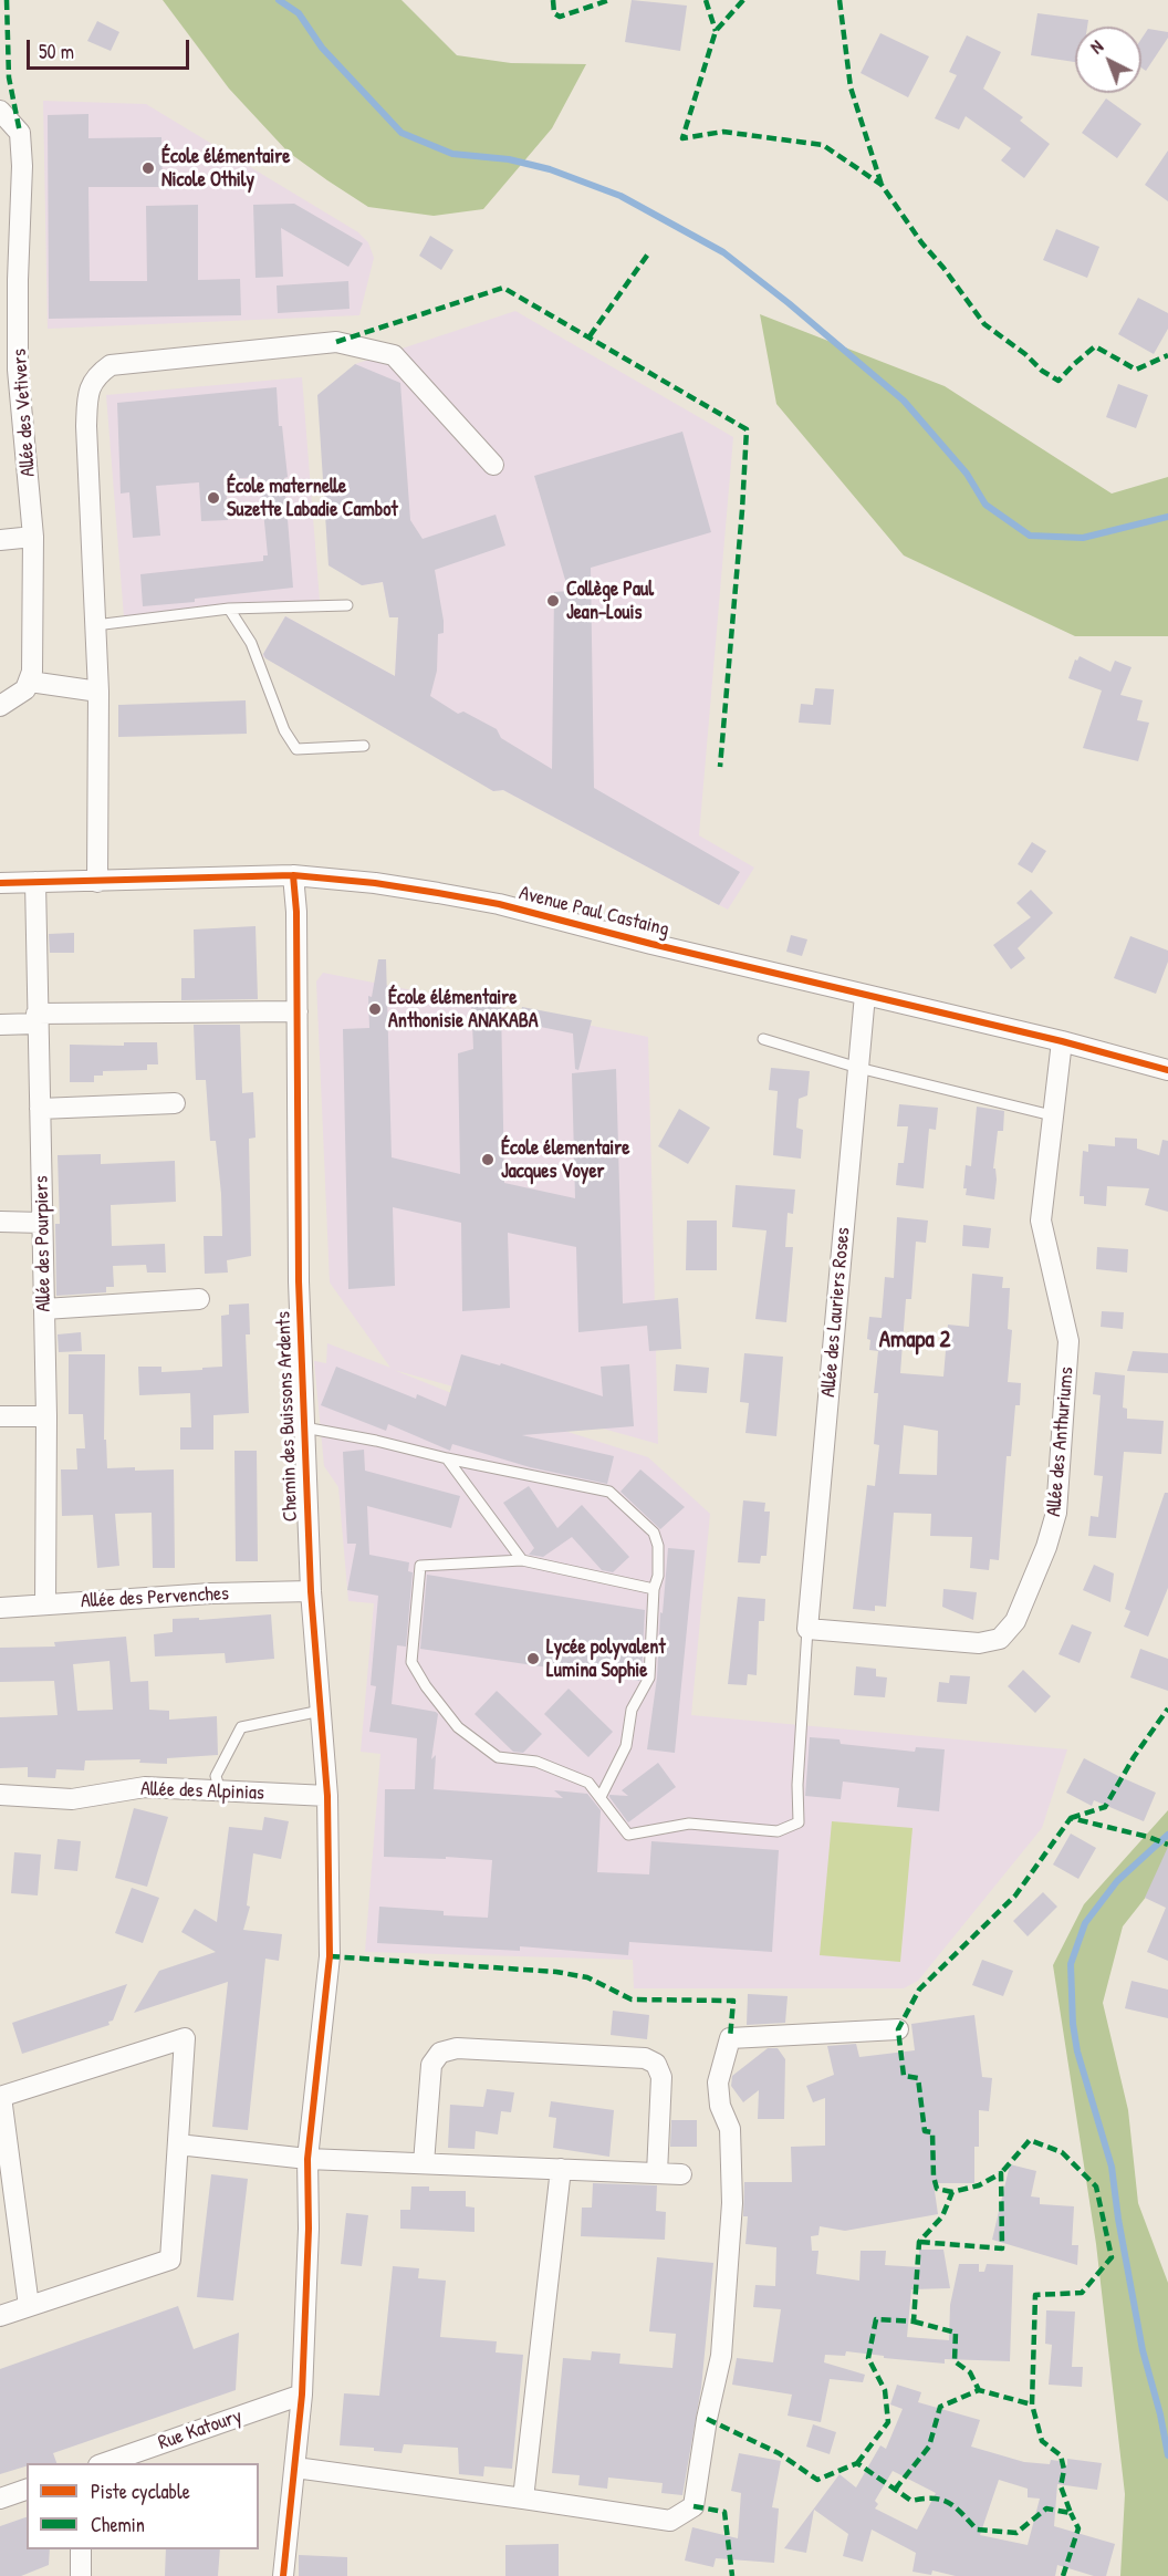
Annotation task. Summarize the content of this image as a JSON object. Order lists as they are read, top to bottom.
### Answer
{
  "streets": {
    "street": [
      "Allée des Vetivers",
      "Avenue Paul Castaing",
      "Allée des Pourpiers",
      "Allée des Lauriers Roses",
      "Chemin des Buissons Ardents",
      "Allée des Anthuriums",
      "Allée des Pervenches",
      "Allée des Alpinias",
      "Rue Katoury"
    ]
  },
  "crossings": [
    ["Avenue Paul Castaing", "Allée des Pourpiers"],
    ["Avenue Paul Castaing", "Allée des Lauriers Roses"],
    ["Avenue Paul Castaing", "Chemin des Buissons Ardents"],
    ["Avenue Paul Castaing", "Allée des Anthuriums"],
    ["Allée des Pourpiers", "Allée des Pervenches"],
    ["Allée des Lauriers Roses", "Allée des Anthuriums"],
    ["Chemin des Buissons Ardents", "Allée des Pervenches"],
    ["Chemin des Buissons Ardents", "Allée des Alpinias"],
    ["Chemin des Buissons Ardents", "Rue Katoury"]
  ],
  "districts": ["Amapa 2"],
  "places": [
    "École élémentaire Nicole Othily",
    "École maternelle Suzette Labadie Cambot",
    "Collège Paul Jean-Louis",
    "École élémentaire Anthonisie ANAKABA",
    "École élementaire Jacques Voyer",
    "Lycée polyvalent Lumina Sophie"
  ],
  "legend": ["Piste cyclable", "Chemin"],
  "scale_bar": "50 m",
  "north": "top left"
}
